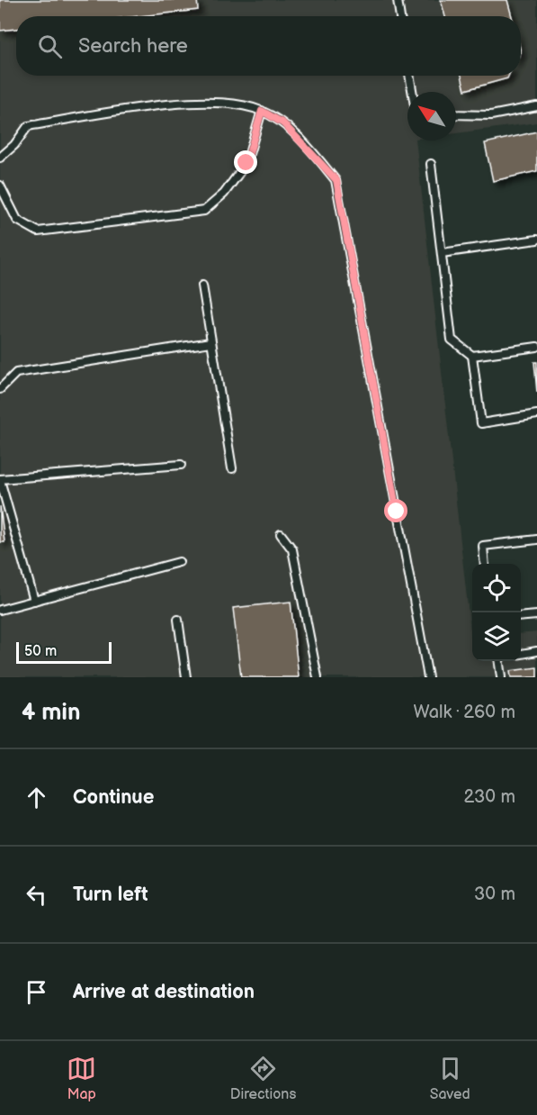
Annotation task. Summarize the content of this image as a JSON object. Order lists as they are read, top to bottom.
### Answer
{
  "scale_bar": "50 m",
  "north": "top left",
  "page": {
    "search": "Search here",
    "scale": "50 m",
    "heading": ["4 min", "Walk · 260 m"],
    "list": [
      ["Continue", "230 m"],
      ["Turn left", "30 m"],
      "Arrive at destination"
    ],
    "nav": ["Map", "Directions", "Saved"]
  }
}
